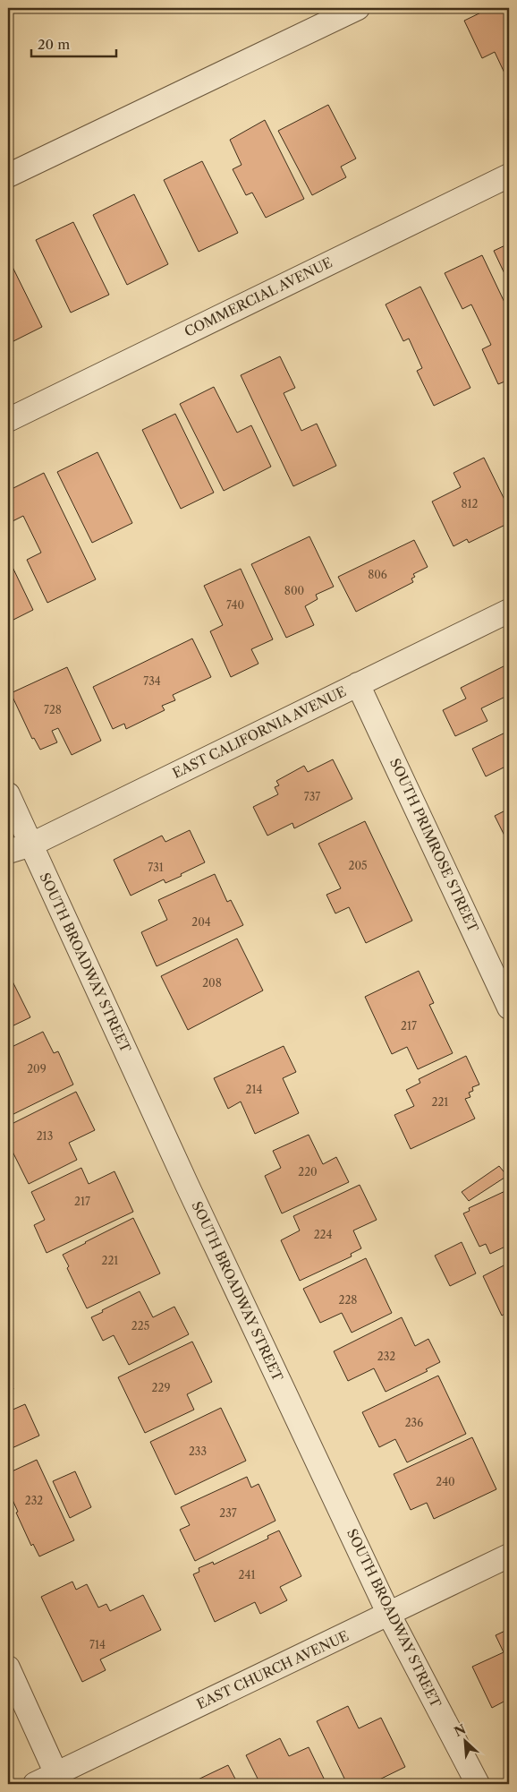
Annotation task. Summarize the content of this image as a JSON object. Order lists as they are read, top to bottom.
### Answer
{
  "streets": {
    "street": [
      "COMMERCIAL AVENUE",
      "EAST CALIFORNIA AVENUE",
      "SOUTH PRIMROSE STREET",
      "SOUTH BROADWAY STREET",
      "EAST CHURCH AVENUE"
    ]
  },
  "crossings": [
    ["EAST CALIFORNIA AVENUE", "SOUTH PRIMROSE STREET"],
    ["EAST CALIFORNIA AVENUE", "SOUTH BROADWAY STREET"],
    ["SOUTH BROADWAY STREET", "EAST CHURCH AVENUE"]
  ],
  "house_numbers": [
    "812",
    "806",
    "800",
    "740",
    "734",
    "728",
    "737",
    "205",
    "731",
    "204",
    "208",
    "217",
    "209",
    "214",
    "221",
    "213",
    "220",
    "217",
    "224",
    "221",
    "228",
    "225",
    "232",
    "229",
    "236",
    "233",
    "240",
    "232",
    "237",
    "241",
    "714"
  ],
  "scale_bar": "20 m",
  "north": "top left"
}
